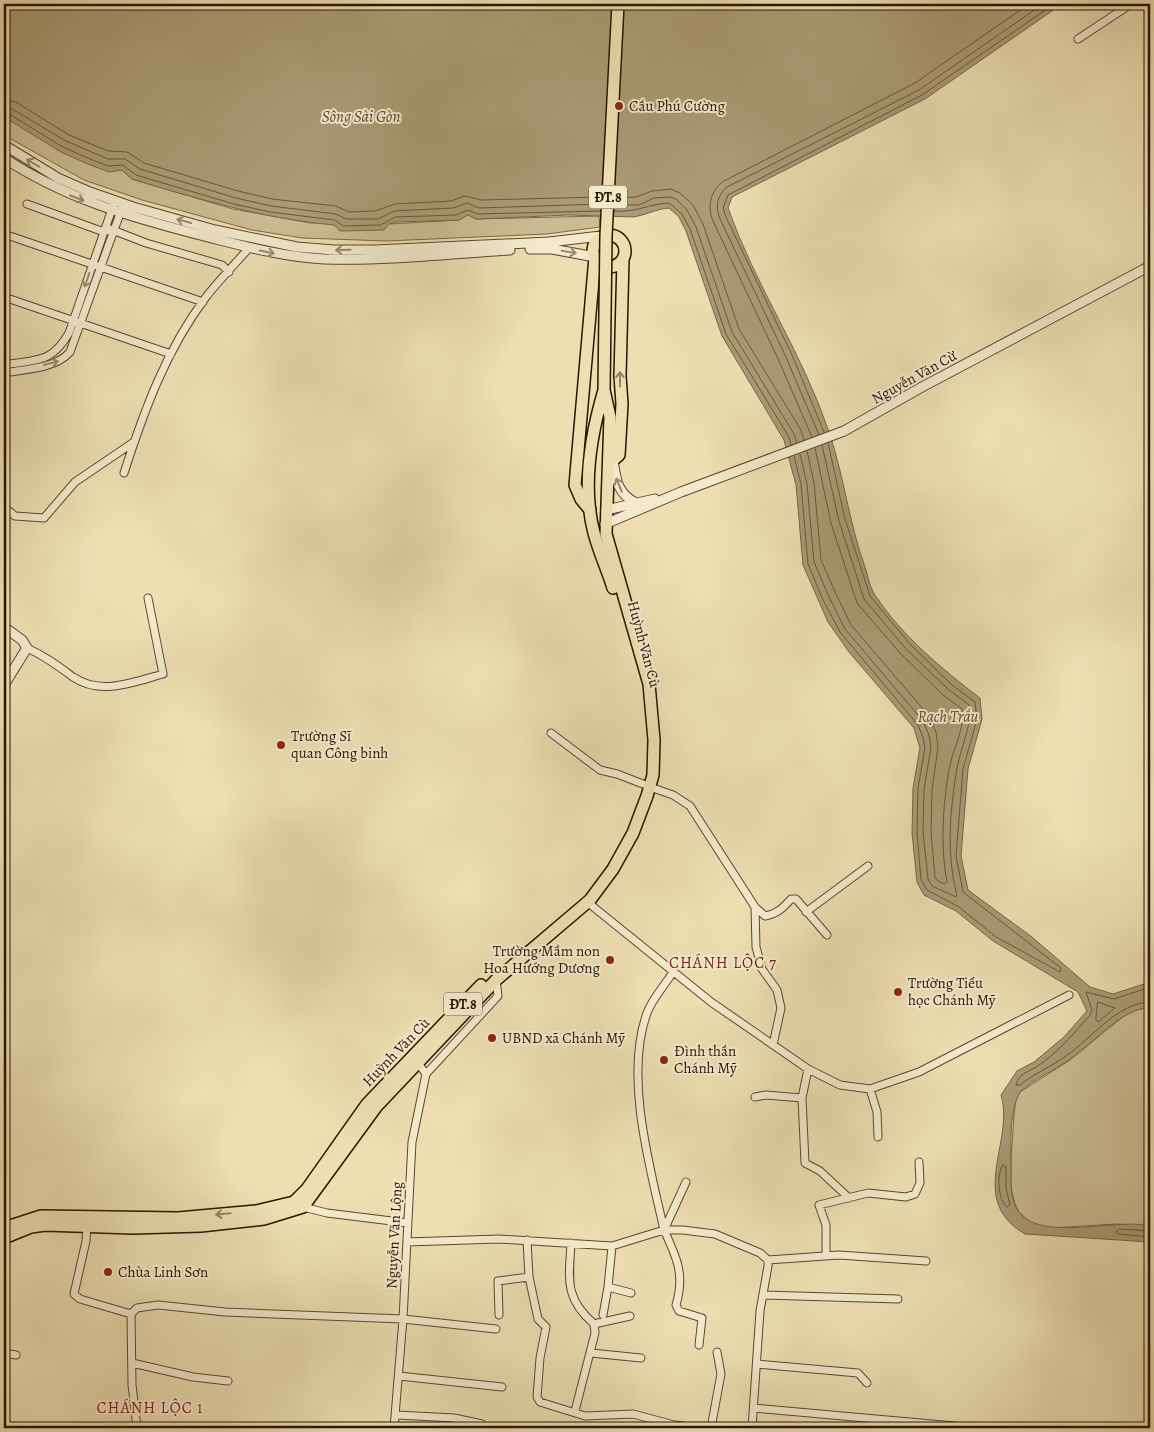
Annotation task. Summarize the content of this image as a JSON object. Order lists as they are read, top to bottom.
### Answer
{
  "streets": {
    "main road": ["ĐT.8", "Huỳnh Văn Cù"],
    "street": ["Nguyễn Văn Cừ", "Nguyễn Văn Lộng"]
  },
  "crossings": [
    ["ĐT.8", "Nguyễn Văn Cừ"],
    ["ĐT.8", "Huỳnh Văn Cù"]
  ],
  "districts": ["CHÁNH LỘC 7", "CHÁNH LỘC 1"],
  "water": ["Sông Sài Gòn", "Rạch Trầu"],
  "places": [
    "Cầu Phú Cường",
    "Trường Sĩ quan Công binh",
    "Trường Mầm non Hoa Hướng Dương",
    "Trường Tiểu học Chánh Mỹ",
    "UBND xã Chánh Mỹ",
    "Đình thần Chánh Mỹ",
    "Chùa Linh Sơn"
  ]
}
